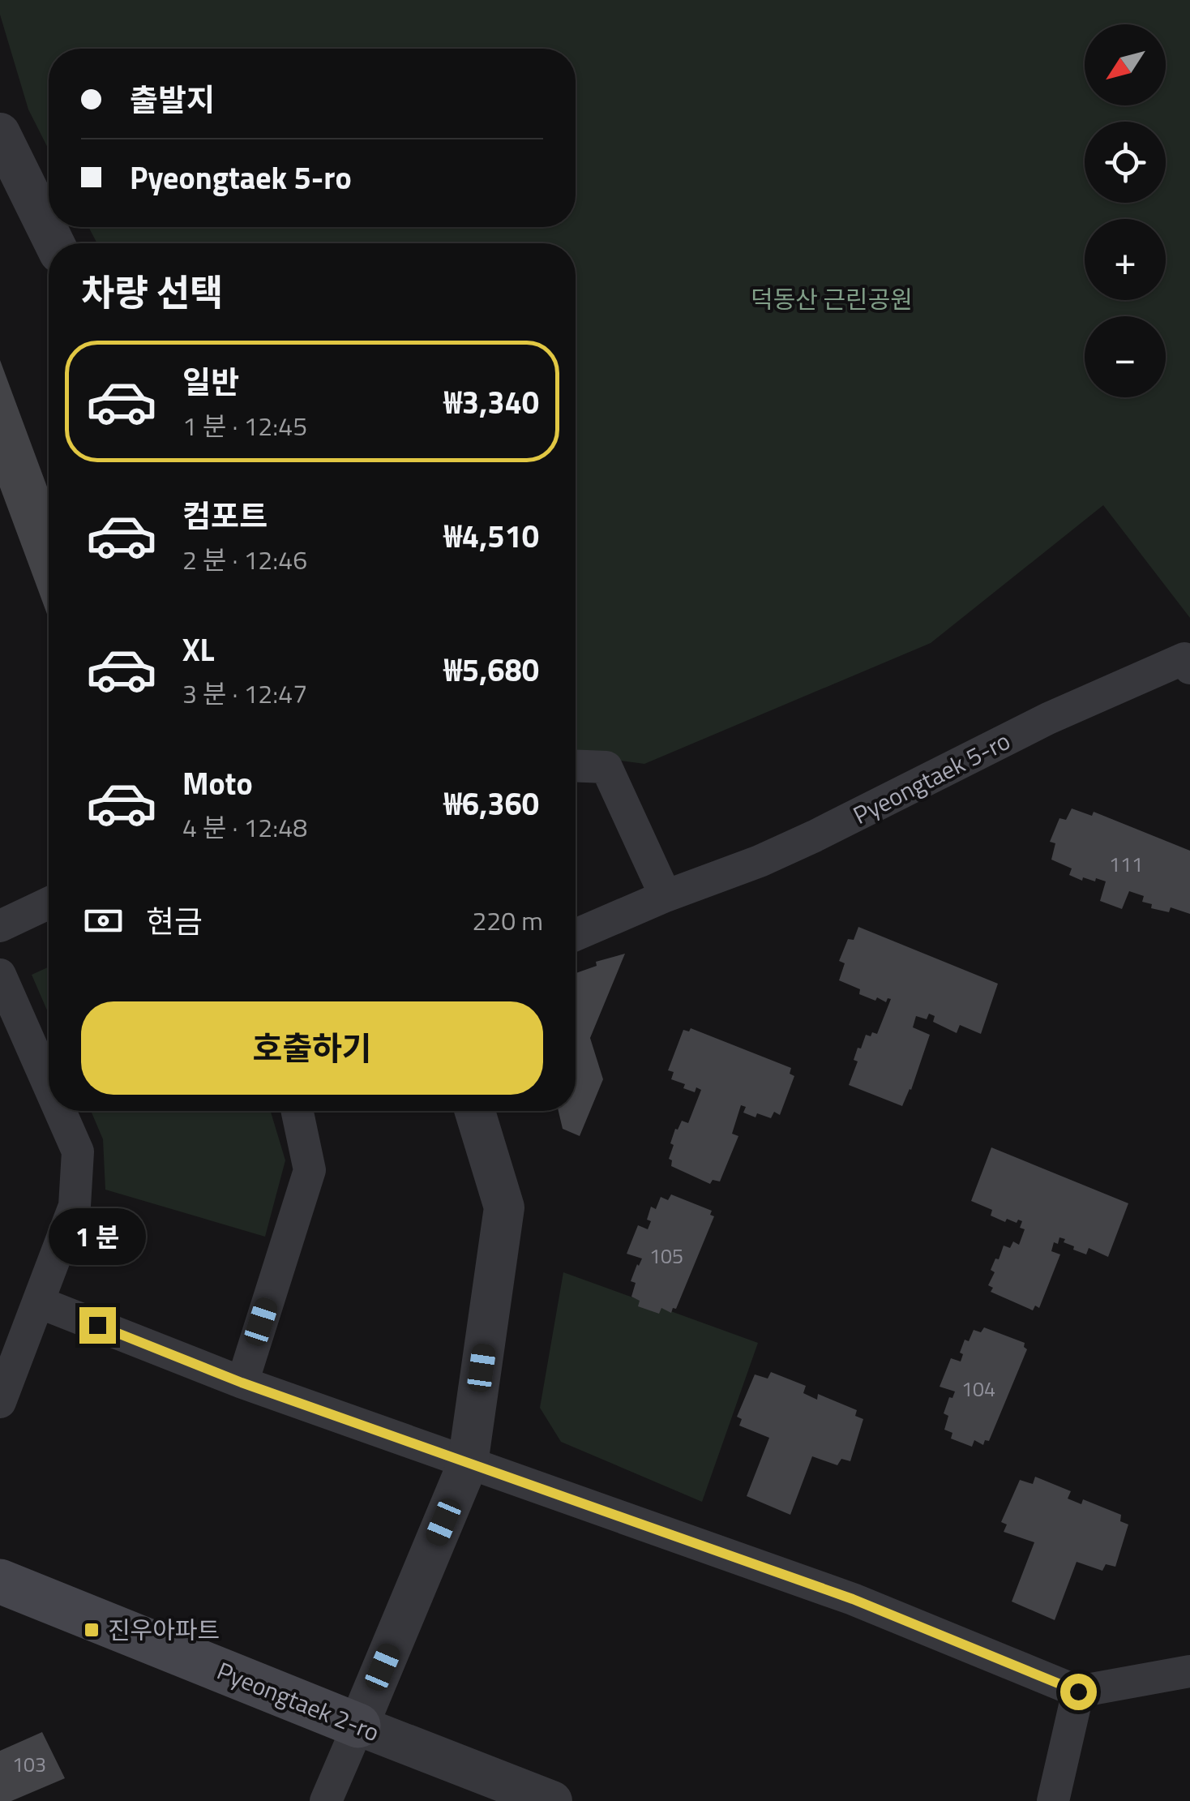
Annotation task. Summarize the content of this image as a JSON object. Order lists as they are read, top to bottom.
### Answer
{
  "streets": {
    "main road": ["Pyeongtaek 2-ro"],
    "street": ["Pyeongtaek 5-ro"]
  },
  "parks": ["덕동산 근린공원"],
  "places": {
    "transit": ["진우아파트"]
  },
  "house_numbers": [
    "111",
    "105",
    "104",
    "103"
  ],
  "north": "bottom left",
  "page": {
    "map_buttons": ["+", "−"],
    "banner": ["출발지", "Pyeongtaek 5-ro"],
    "heading": "차량 선택",
    "list": [
      {
        "name": "일반",
        "note": "1 분 · 12:45",
        "value": "₩3,340"
      },
      {
        "name": "컴포트",
        "note": "2 분 · 12:46",
        "value": "₩4,510"
      },
      {
        "name": "XL",
        "note": "3 분 · 12:47",
        "value": "₩5,680"
      },
      {
        "name": "Moto",
        "note": "4 분 · 12:48",
        "value": "₩6,360"
      }
    ],
    "pay": ["현금", "220 m"],
    "buttons": "호출하기",
    "bubble": "1 분"
  }
}
